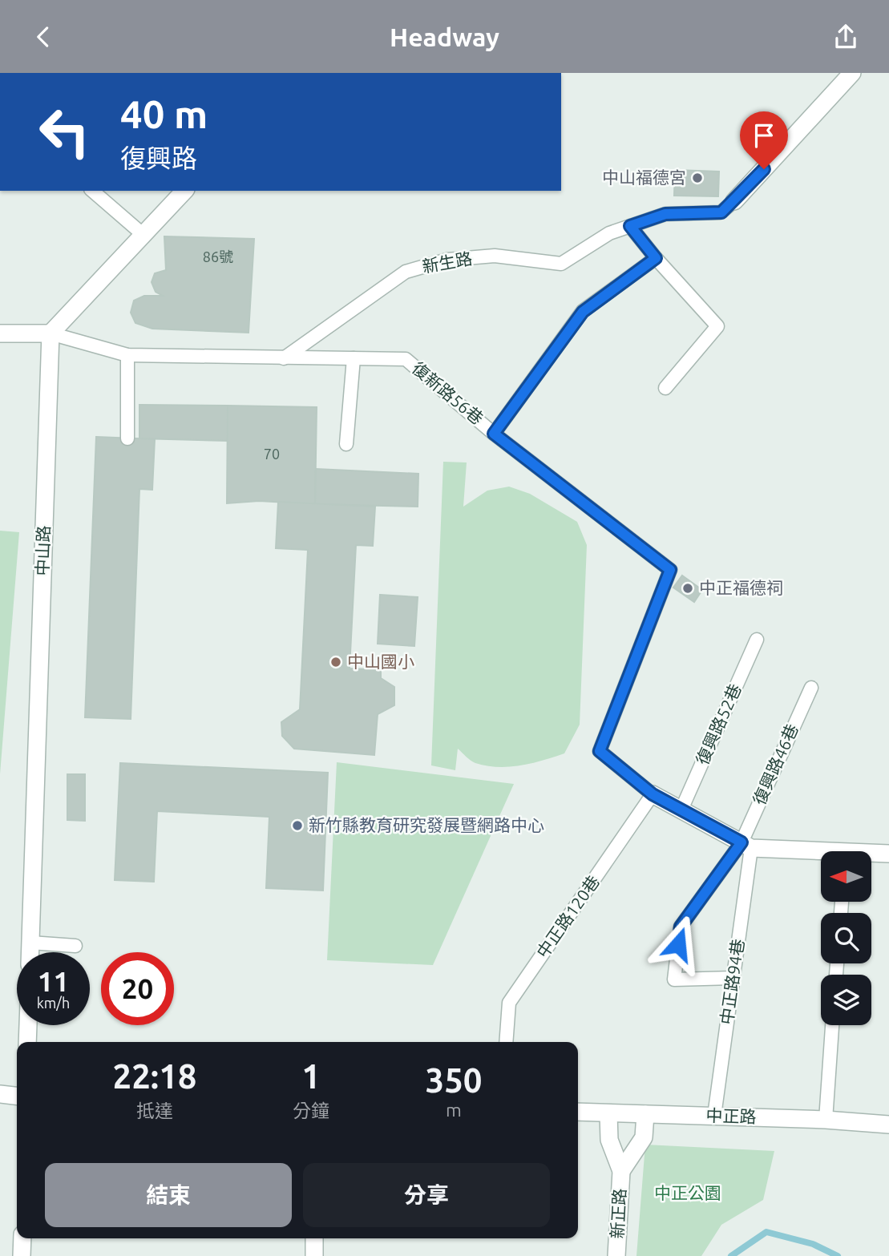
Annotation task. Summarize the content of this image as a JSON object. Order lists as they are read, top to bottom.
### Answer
{
  "streets": {
    "street": [
      "新生路",
      "中山路",
      "中正路",
      "新正路"
    ],
    "lane": [
      "復新路56巷",
      "復興路52巷",
      "復興路46巷",
      "中正路120巷",
      "中正路94巷"
    ]
  },
  "crossings": [
    ["新生路", "復新路56巷"],
    ["復新路56巷", "中正路120巷"],
    ["復興路46巷", "中正路94巷"],
    ["中正路94巷", "中正路"],
    ["中正路", "新正路"]
  ],
  "parks": ["中正公園"],
  "places": [
    "中山福德宮",
    "中正福德祠",
    "中山國小",
    "新竹縣教育研究發展暨網路中心"
  ],
  "house_numbers": ["86號", "70"],
  "north": "left",
  "page": {
    "header": "Headway",
    "turn": ["40 m", "復興路"],
    "speed": "11 km/h",
    "limit": "20",
    "eta": [
      "22:18",
      "抵達",
      "1",
      "分鐘",
      "350",
      "m"
    ],
    "buttons": ["結束", "分享"]
  }
}
